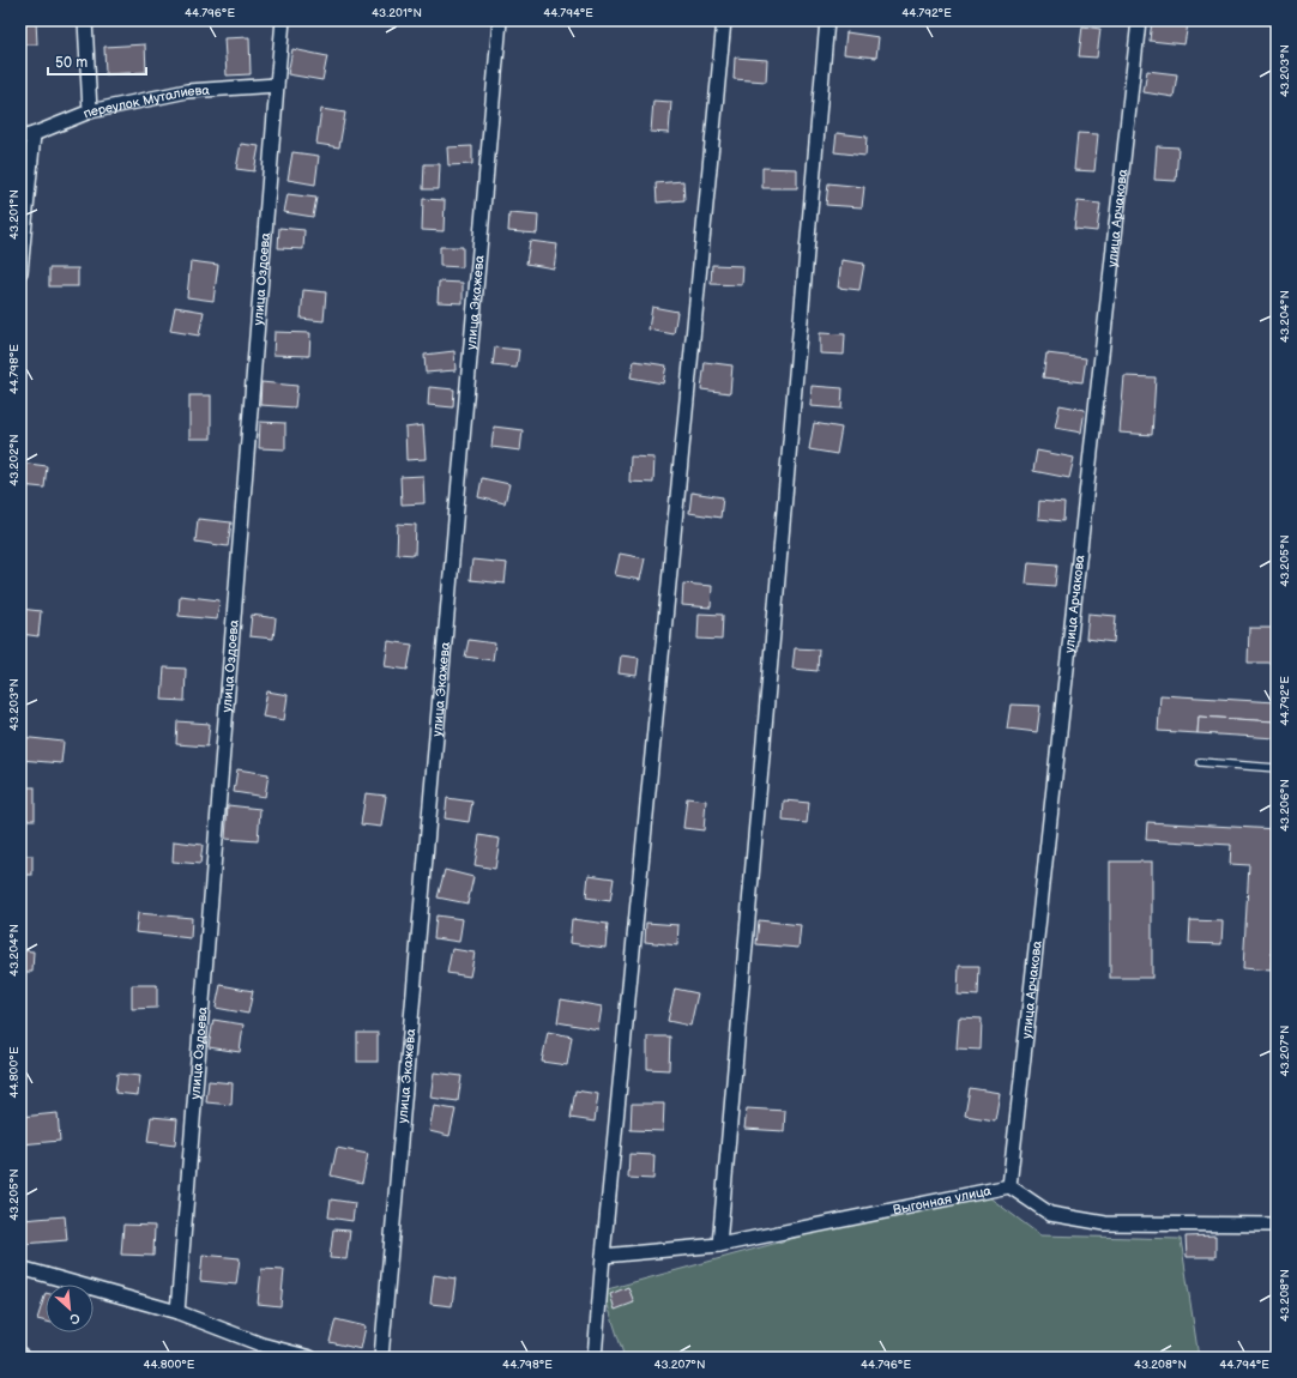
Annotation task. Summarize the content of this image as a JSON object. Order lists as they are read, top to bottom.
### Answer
{
  "streets": {
    "street": [
      "переулок Муталиева",
      "улица Арчакова",
      "улица Оздоева",
      "улица Экажева",
      "Выгонная улица"
    ]
  },
  "crossings": [
    ["переулок Муталиева", "улица Оздоева"],
    ["улица Арчакова", "Выгонная улица"]
  ],
  "scale_bar": "50 m",
  "north": "bottom right",
  "coordinates": [
    "44.796°E",
    "43.201°N",
    "44.794°E",
    "44.792°E",
    "43.203°N",
    "43.204°N",
    "44.798°E",
    "43.202°N",
    "43.205°N",
    "43.206°N",
    "43.207°N",
    "44.800°E",
    "43.208°N"
  ]
}
